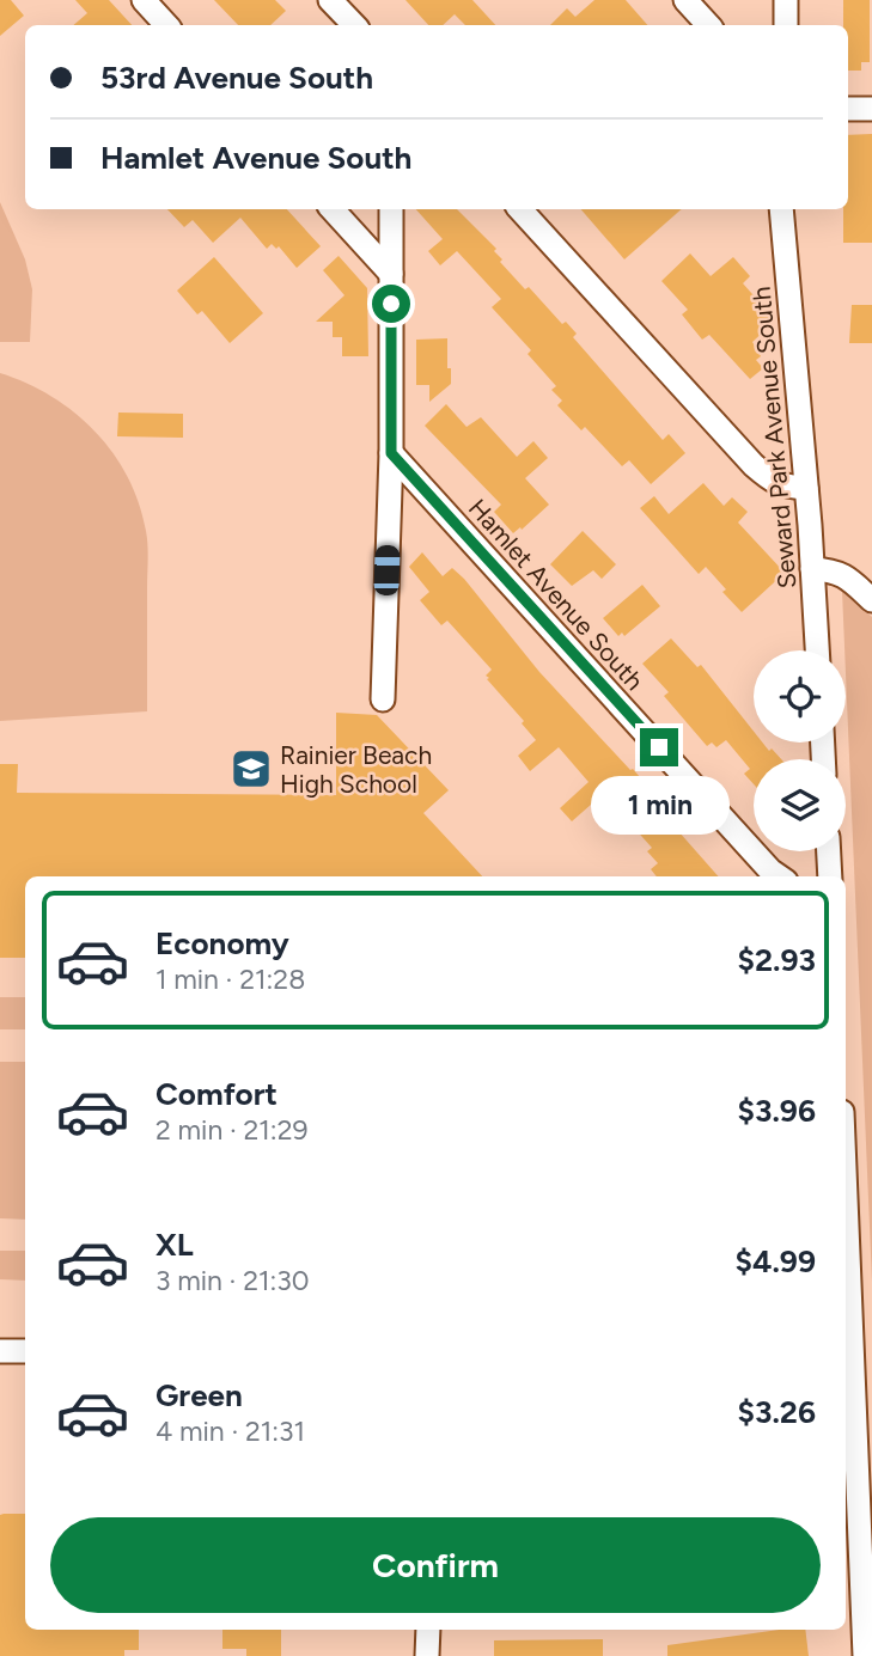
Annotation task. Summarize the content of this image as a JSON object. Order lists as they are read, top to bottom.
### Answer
{
  "streets": {
    "street": ["Seward Park Avenue South", "Hamlet Avenue South"]
  },
  "places": {
    "school or university": ["Rainier Beach High School"]
  },
  "page": {
    "banner": ["53rd Avenue South", "Hamlet Avenue South"],
    "bubble": "1 min",
    "list": [
      {
        "name": "Economy",
        "note": "1 min · 21:28",
        "value": "$2.93"
      },
      {
        "name": "Comfort",
        "note": "2 min · 21:29",
        "value": "$3.96"
      },
      {
        "name": "XL",
        "note": "3 min · 21:30",
        "value": "$4.99"
      },
      {
        "name": "Green",
        "note": "4 min · 21:31",
        "value": "$3.26"
      }
    ],
    "buttons": "Confirm"
  }
}
